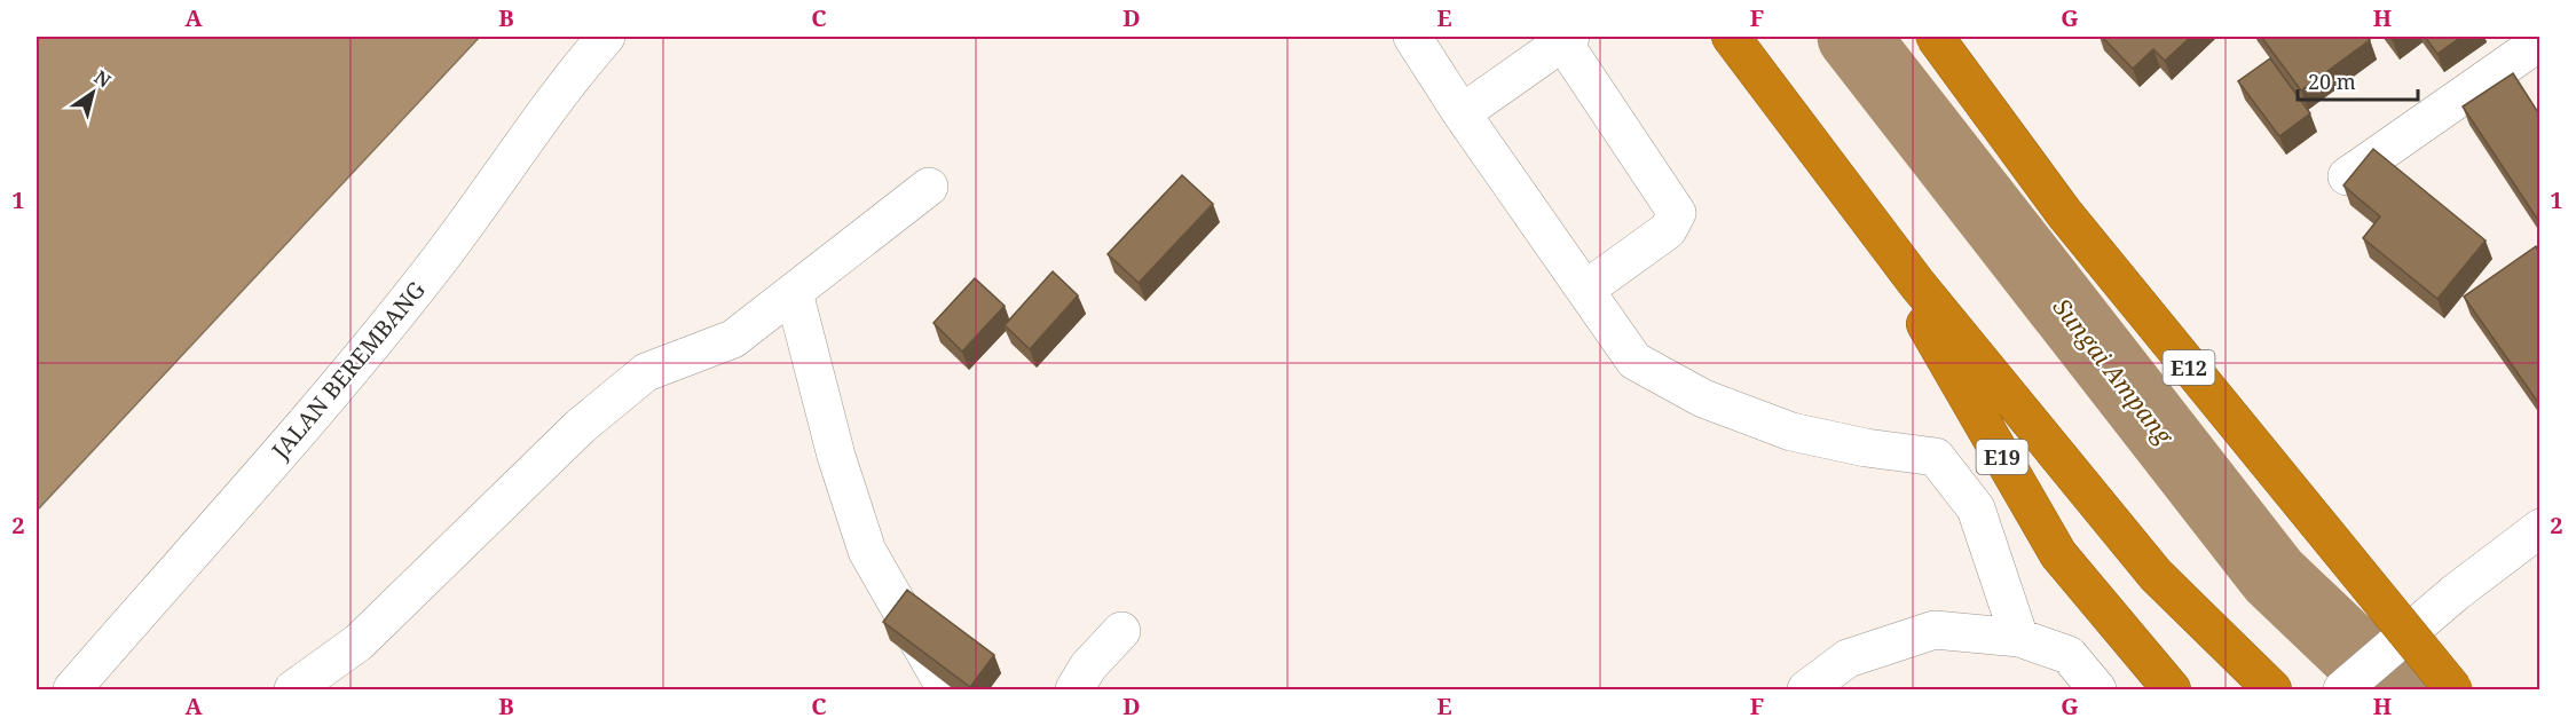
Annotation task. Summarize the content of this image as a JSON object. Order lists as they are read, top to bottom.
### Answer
{
  "streets": {
    "highway": ["E12", "E19"],
    "street": ["JALAN BEREMBANG"]
  },
  "water": ["Sungai Ampang"],
  "scale_bar": "20 m",
  "north": "top right",
  "grid": {
    "columns": [
      "A",
      "B",
      "C",
      "D",
      "E",
      "F",
      "G",
      "H"
    ],
    "rows": ["1", "2"]
  }
}
